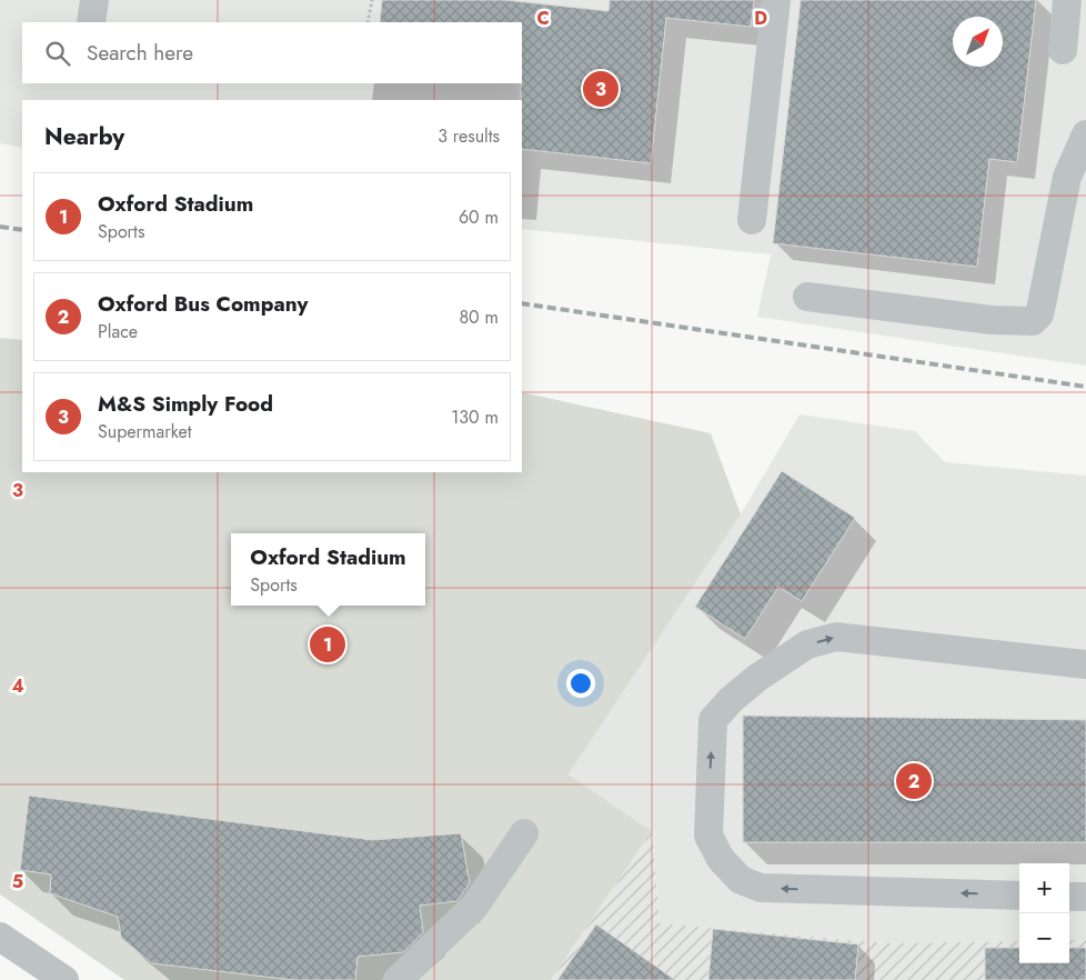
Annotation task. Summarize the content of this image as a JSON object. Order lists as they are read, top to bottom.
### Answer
{
  "north": "top right",
  "page": {
    "search": "Search here",
    "pins": ["3", "1", "2"],
    "heading": ["Nearby", "3 results"],
    "list": [
      {
        "mark": "1",
        "name": "Oxford Stadium",
        "note": "Sports",
        "value": "60 m"
      },
      {
        "mark": "2",
        "name": "Oxford Bus Company",
        "note": "Place",
        "value": "80 m"
      },
      {
        "mark": "3",
        "name": "M&S Simply Food",
        "note": "Supermarket",
        "value": "130 m"
      }
    ],
    "popup": ["Oxford Stadium", "Sports"],
    "map_buttons": ["+", "−"]
  },
  "grid": {
    "columns": ["C", "D"],
    "rows": ["3", "4", "5"]
  }
}
